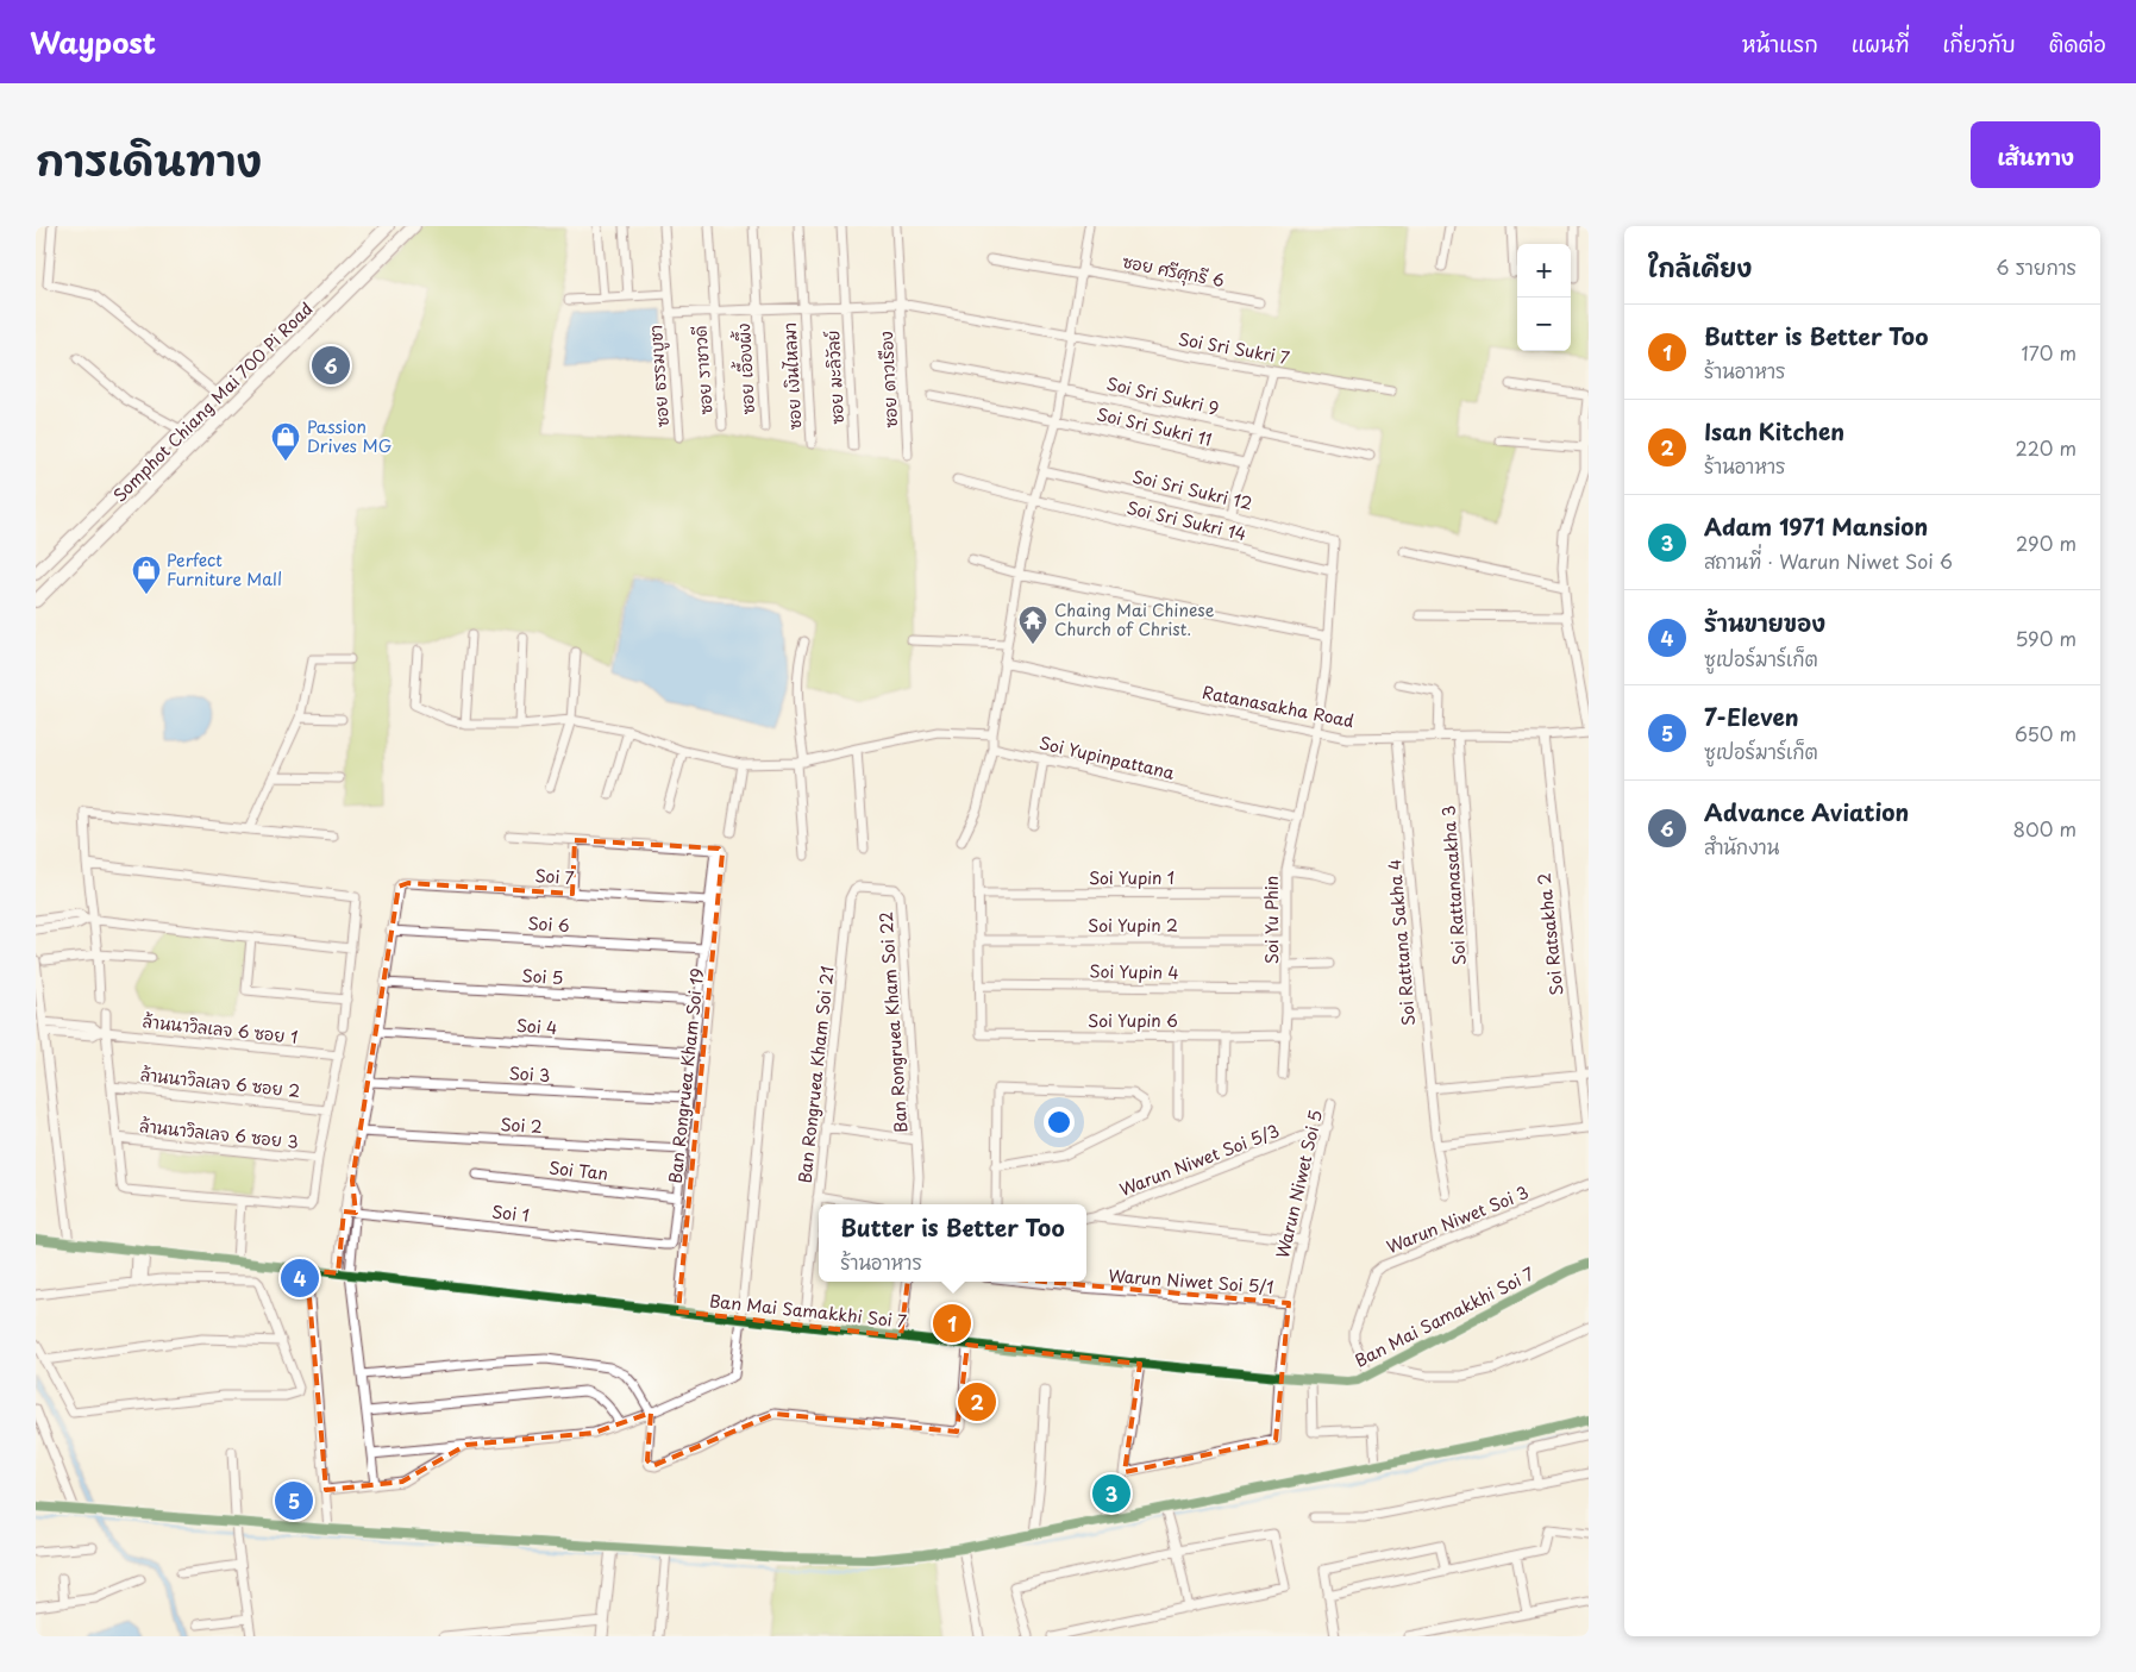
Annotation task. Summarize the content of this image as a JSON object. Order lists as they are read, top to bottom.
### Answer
{
  "streets": {
    "main road": ["Somphot Chiang Mai 700 Pi Road"],
    "street": [
      "ซอย ศรีศุกรี 6",
      "Soi Sri Sukri 7",
      "ซอย เอื้องผึ้ง",
      "ซอย ราชาวดี",
      "ซอย ธรรมบูชา",
      "ซอย เงินไหลมา",
      "ซอย มะลิวัลย์",
      "ซอย ดาวเรือง",
      "Soi Sri Sukri 9",
      "Soi Sri Sukri 11",
      "Soi Sri Sukri 12",
      "Soi Sri Sukri 14",
      "Ratanasakha Road",
      "Soi Yupinpattana",
      "Soi 7",
      "Soi Yupin 1",
      "Soi Rattanasakha 3",
      "Soi Yu Phin",
      "Soi 6",
      "Soi Yupin 2",
      "Soi Ratsakha 2",
      "Soi Rattana Sakha 4",
      "Soi Yupin 4",
      "Soi 5",
      "Soi Yupin 6",
      "Ban Rongruea Kham Soi 22",
      "Soi 4",
      "ล้านนาวิลเลจ 6 ซอย 1",
      "Soi 3",
      "Ban Rongruea Kham Soi 21",
      "Ban Rongruea Kham Soi 19",
      "ล้านนาวิลเลจ 6 ซอย 2",
      "Soi 2",
      "ล้านนาวิลเลจ 6 ซอย 3",
      "Warun Niwet Soi 5/3",
      "Soi Tan",
      "Warun Niwet Soi 5",
      "Soi 1",
      "Warun Niwet Soi 3",
      "Warun Niwet Soi 5/1",
      "Ban Mai Samakkhi Soi 7"
    ]
  },
  "crossings": [
    ["Soi Sri Sukri 7", "ซอย เอื้องผึ้ง"],
    ["Soi Sri Sukri 7", "ซอย ราชาวดี"],
    ["Soi Sri Sukri 7", "ซอย ธรรมบูชา"],
    ["Soi Sri Sukri 7", "ซอย เงินไหลมา"],
    ["Soi Sri Sukri 7", "ซอย มะลิวัลย์"],
    ["Soi Sri Sukri 7", "ซอย ดาวเรือง"],
    ["Soi Sri Sukri 12", "Soi Yu Phin"],
    ["Soi Sri Sukri 14", "Soi Yu Phin"],
    ["Ratanasakha Road", "Soi Rattanasakha 3"],
    ["Ratanasakha Road", "Soi Yu Phin"],
    ["Ratanasakha Road", "Soi Ratsakha 2"],
    ["Ratanasakha Road", "Soi Rattana Sakha 4"],
    ["Soi Yupinpattana", "Soi Yu Phin"],
    ["Soi 7", "Soi 6"],
    ["Soi Yupin 1", "Soi Yu Phin"],
    ["Soi Yu Phin", "Soi Yupin 2"],
    ["Soi Yu Phin", "Soi Yupin 4"],
    ["Soi Yu Phin", "Soi Yupin 6"],
    ["Soi Yupin 4", "Soi Yupin 6"],
    ["Ban Rongruea Kham Soi 22", "Ban Rongruea Kham Soi 21"],
    ["Ban Rongruea Kham Soi 21", "Ban Mai Samakkhi Soi 7"],
    ["Ban Rongruea Kham Soi 19", "Ban Mai Samakkhi Soi 7"],
    ["Warun Niwet Soi 5/3", "Warun Niwet Soi 5"],
    ["Soi Tan", "Soi 1"],
    ["Warun Niwet Soi 5", "Warun Niwet Soi 5/1"],
    ["Warun Niwet Soi 5", "Ban Mai Samakkhi Soi 7"],
    ["Warun Niwet Soi 3", "Ban Mai Samakkhi Soi 7"]
  ],
  "places": {
    "shop": ["Passion Drives MG", "Perfect Furniture Mall"],
    "temple": ["Chaing Mai Chinese Church of Christ."]
  },
  "page": {
    "header": "Waypost",
    "nav": [
      "หน้าแรก",
      "แผนที่",
      "เกี่ยวกับ",
      "ติดต่อ"
    ],
    "title": "การเดินทาง",
    "buttons": "เส้นทาง",
    "heading": ["ใกล้เคียง", "6 รายการ"],
    "map_buttons": ["+", "−"],
    "list": [
      {
        "mark": "1",
        "name": "Butter is Better Too",
        "note": "ร้านอาหาร",
        "value": "170 m"
      },
      {
        "mark": "2",
        "name": "Isan Kitchen",
        "note": "ร้านอาหาร",
        "value": "220 m"
      },
      {
        "mark": "3",
        "name": "Adam 1971 Mansion",
        "note": "สถานที่ · Warun Niwet Soi 6",
        "value": "290 m"
      },
      {
        "mark": "4",
        "name": "ร้านขายของ",
        "note": "ซูเปอร์มาร์เก็ต",
        "value": "590 m"
      },
      {
        "mark": "5",
        "name": "7-Eleven",
        "note": "ซูเปอร์มาร์เก็ต",
        "value": "650 m"
      },
      {
        "mark": "6",
        "name": "Advance Aviation",
        "note": "สำนักงาน",
        "value": "800 m"
      }
    ],
    "pins": [
      "6",
      "4",
      "1",
      "2",
      "3",
      "5"
    ],
    "popup": ["Butter is Better Too", "ร้านอาหาร"]
  }
}
